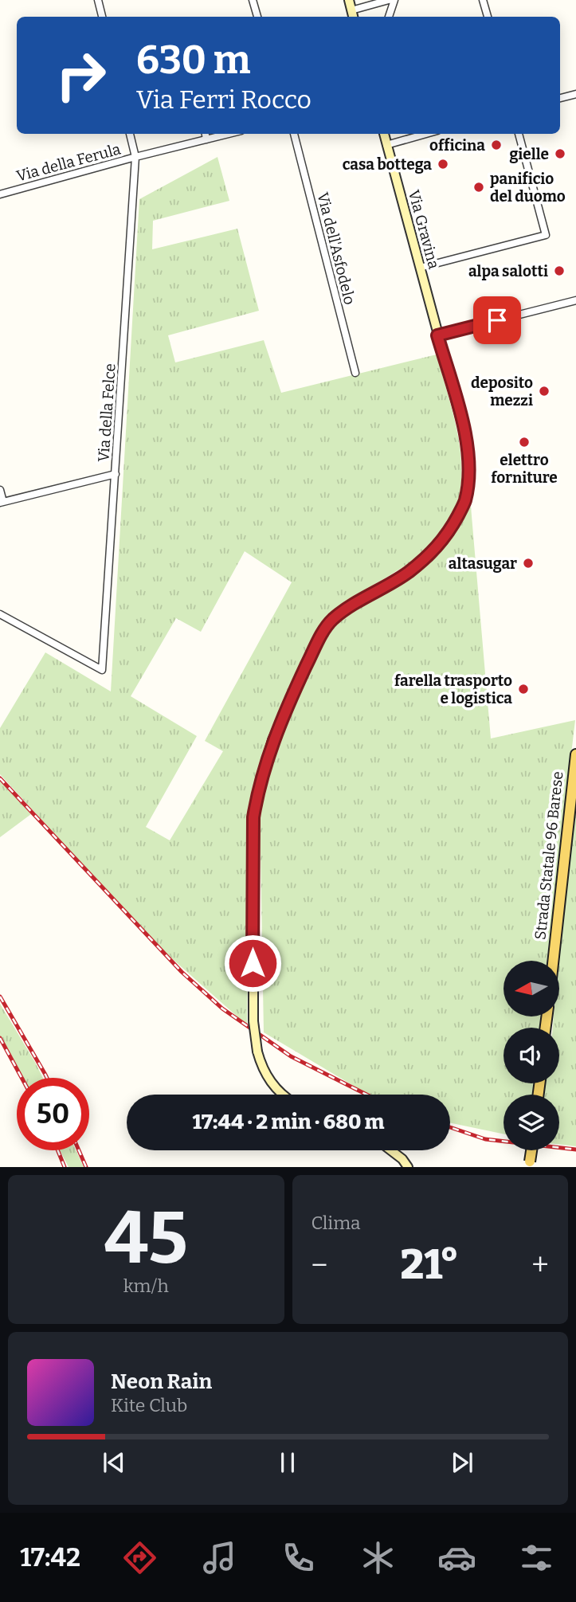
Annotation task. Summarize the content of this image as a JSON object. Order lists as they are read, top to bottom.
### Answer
{
  "streets": {
    "main road": ["Via Gravina", "Strada Statale 96 Barese"],
    "street": ["Via della Ferula", "Via dell'Asfodelo", "Via della Felce"]
  },
  "crossings": [
    ["Via della Ferula", "Via della Felce"]
  ],
  "places": [
    "officina",
    "gielle",
    "casa bottega",
    "panificio del duomo",
    "alpa salotti",
    "deposito mezzi",
    "elettro forniture",
    "altasugar",
    "farella trasporto e logistica"
  ],
  "north": "left",
  "page": {
    "turn": ["630 m", "Via Ferri Rocco"],
    "limit": "50",
    "trip": "17:44 · 2 min · 680 m",
    "tile": [
      ["45", "km/h"],
      "Clima"
    ],
    "heat": ["−", "21°", "+"],
    "song": ["Neon Rain", "Kite Club"],
    "tabs": "17:42"
  }
}
